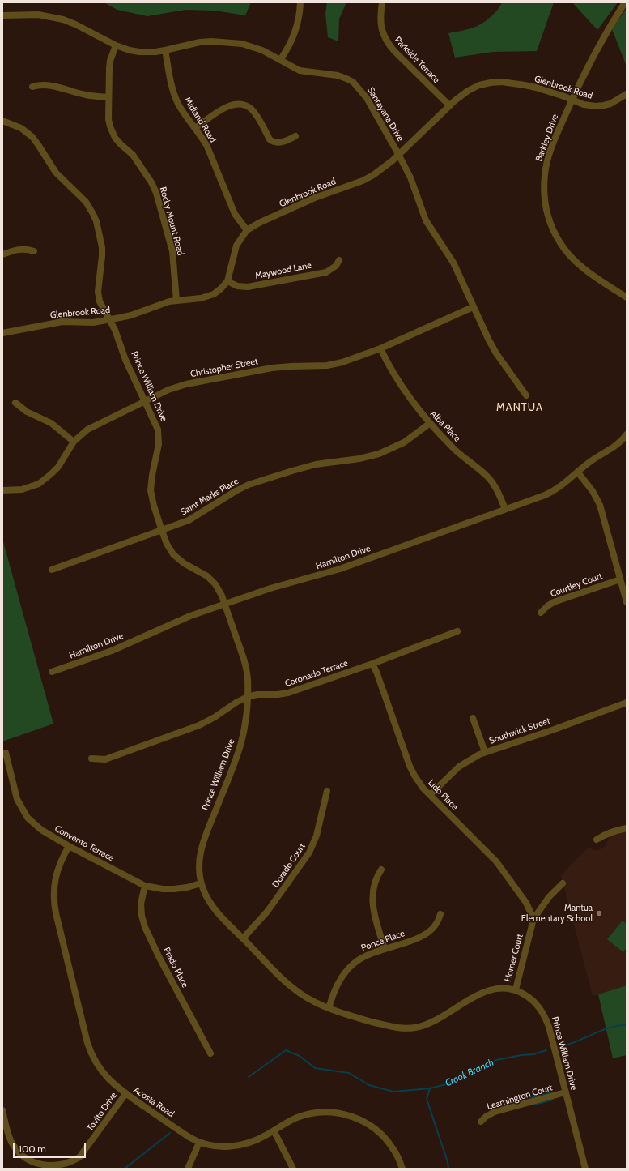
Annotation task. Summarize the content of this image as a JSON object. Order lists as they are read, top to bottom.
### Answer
{
  "streets": {
    "street": [
      "Parkside Terrace",
      "Glenbrook Road",
      "Santayana Drive",
      "Midland Road",
      "Barkley Drive",
      "Rocky Mount Road",
      "Maywood Lane",
      "Christopher Street",
      "Prince William Drive",
      "Alba Place",
      "Saint Marks Place",
      "Hamilton Drive",
      "Courtley Court",
      "Coronado Terrace",
      "Southwick Street",
      "Lido Place",
      "Convento Terrace",
      "Dorado Court",
      "Ponce Place",
      "Horner Court",
      "Prado Place",
      "Leamington Court",
      "Acosta Road",
      "Tovito Drive"
    ]
  },
  "crossings": [
    ["Parkside Terrace", "Glenbrook Road"],
    ["Glenbrook Road", "Santayana Drive"],
    ["Glenbrook Road", "Midland Road"],
    ["Glenbrook Road", "Barkley Drive"],
    ["Glenbrook Road", "Rocky Mount Road"],
    ["Glenbrook Road", "Maywood Lane"],
    ["Glenbrook Road", "Prince William Drive"],
    ["Santayana Drive", "Midland Road"],
    ["Santayana Drive", "Rocky Mount Road"],
    ["Santayana Drive", "Christopher Street"],
    ["Christopher Street", "Prince William Drive"],
    ["Christopher Street", "Alba Place"],
    ["Prince William Drive", "Saint Marks Place"],
    ["Prince William Drive", "Hamilton Drive"],
    ["Prince William Drive", "Coronado Terrace"],
    ["Prince William Drive", "Convento Terrace"],
    ["Prince William Drive", "Dorado Court"],
    ["Prince William Drive", "Ponce Place"],
    ["Prince William Drive", "Horner Court"],
    ["Prince William Drive", "Leamington Court"],
    ["Alba Place", "Saint Marks Place"],
    ["Alba Place", "Hamilton Drive"],
    ["Coronado Terrace", "Lido Place"],
    ["Southwick Street", "Lido Place"],
    ["Lido Place", "Horner Court"],
    ["Convento Terrace", "Prado Place"],
    ["Convento Terrace", "Acosta Road"],
    ["Acosta Road", "Tovito Drive"]
  ],
  "districts": ["MANTUA"],
  "water": ["Crook Branch"],
  "places": ["Mantua Elementary School"],
  "scale_bar": "100 m"
}
